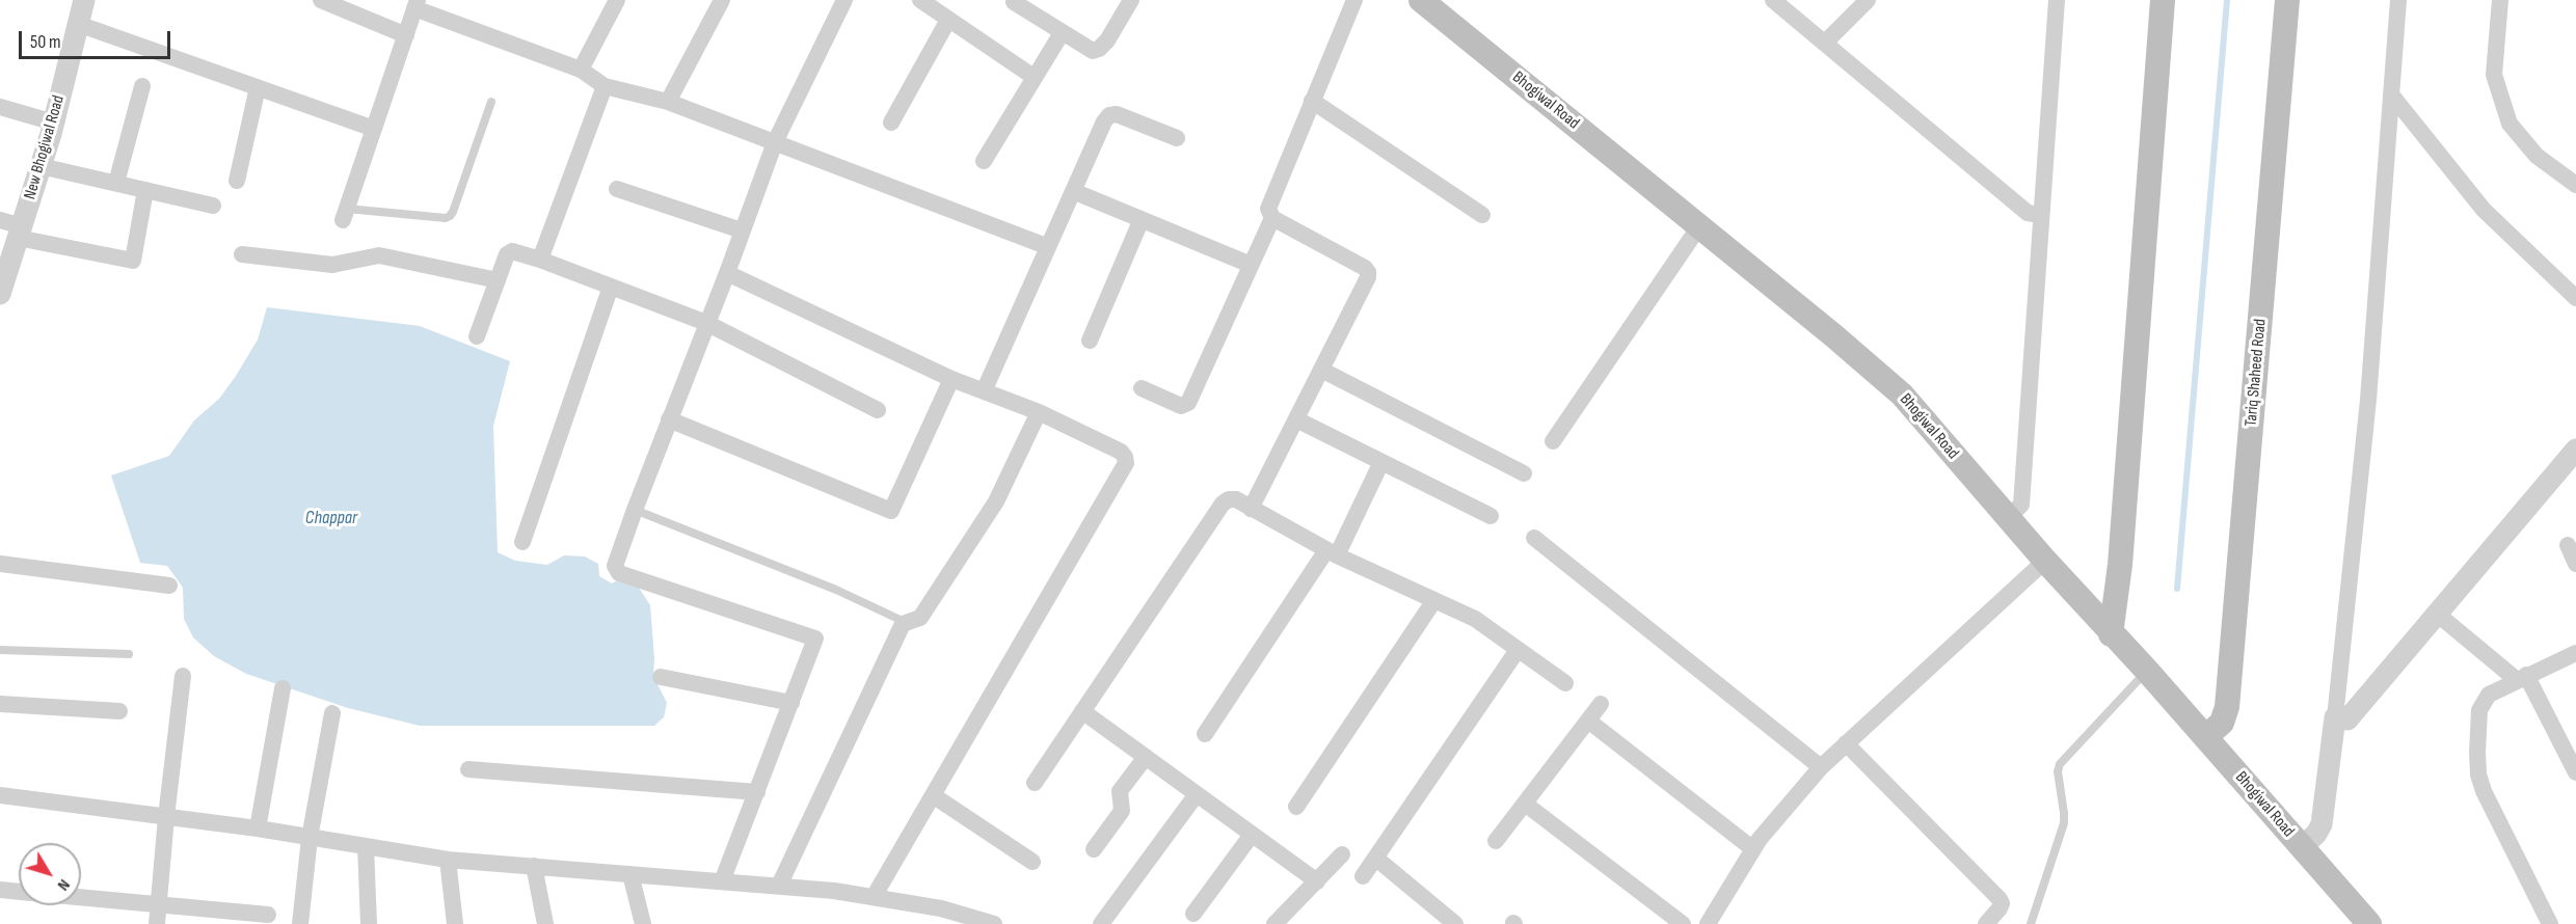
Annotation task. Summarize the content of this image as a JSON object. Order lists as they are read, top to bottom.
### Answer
{
  "streets": {
    "main road": ["Bhogiwal Road", "Tariq Shaheed Road"],
    "street": ["New Bhogiwal Road"]
  },
  "crossings": [
    ["Bhogiwal Road", "Tariq Shaheed Road"]
  ],
  "water": ["Chappar"],
  "scale_bar": "50 m",
  "north": "bottom right"
}
